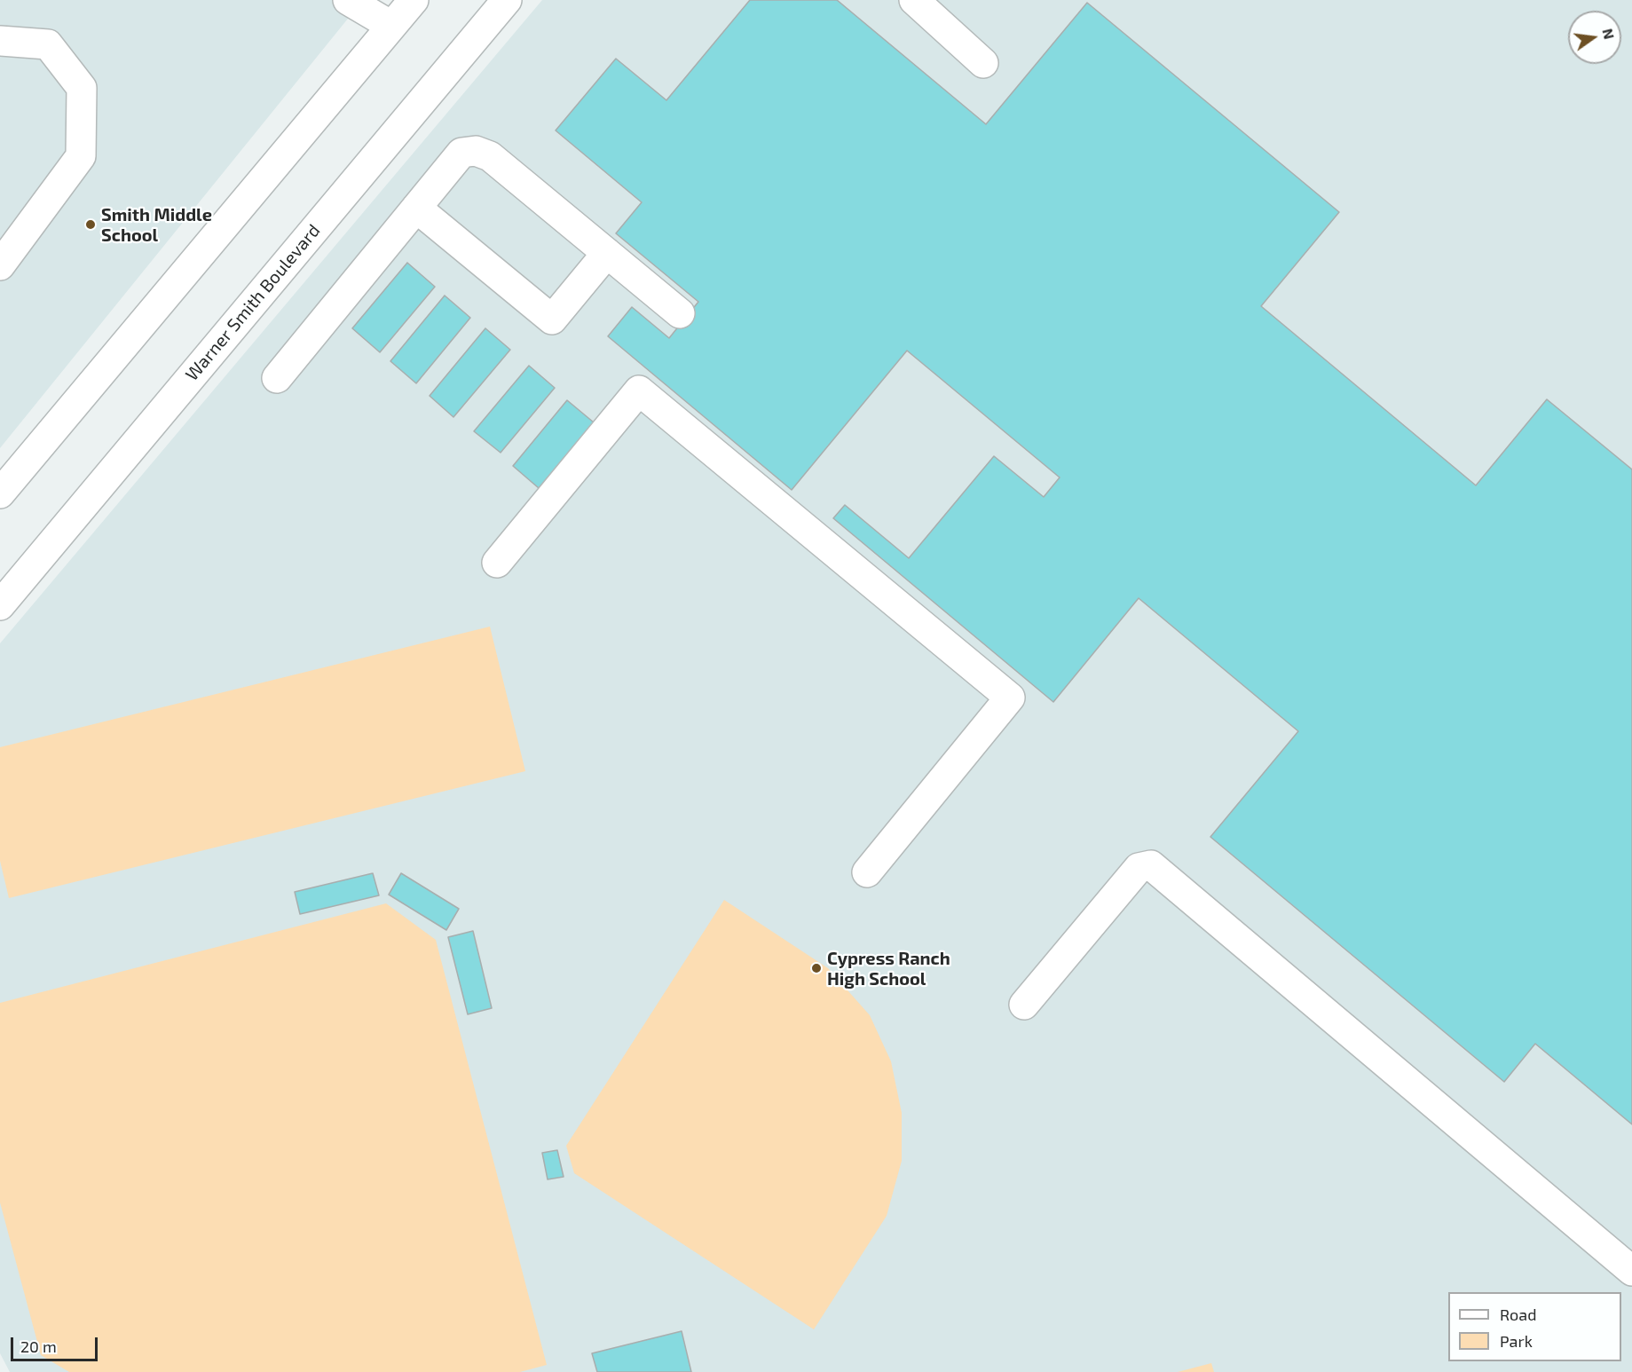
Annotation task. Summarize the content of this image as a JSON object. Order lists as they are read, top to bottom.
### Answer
{
  "streets": {
    "street": ["Warner Smith Boulevard"]
  },
  "places": ["Smith Middle School", "Cypress Ranch High School"],
  "legend": ["Road", "Park"],
  "scale_bar": "20 m",
  "north": "right"
}
